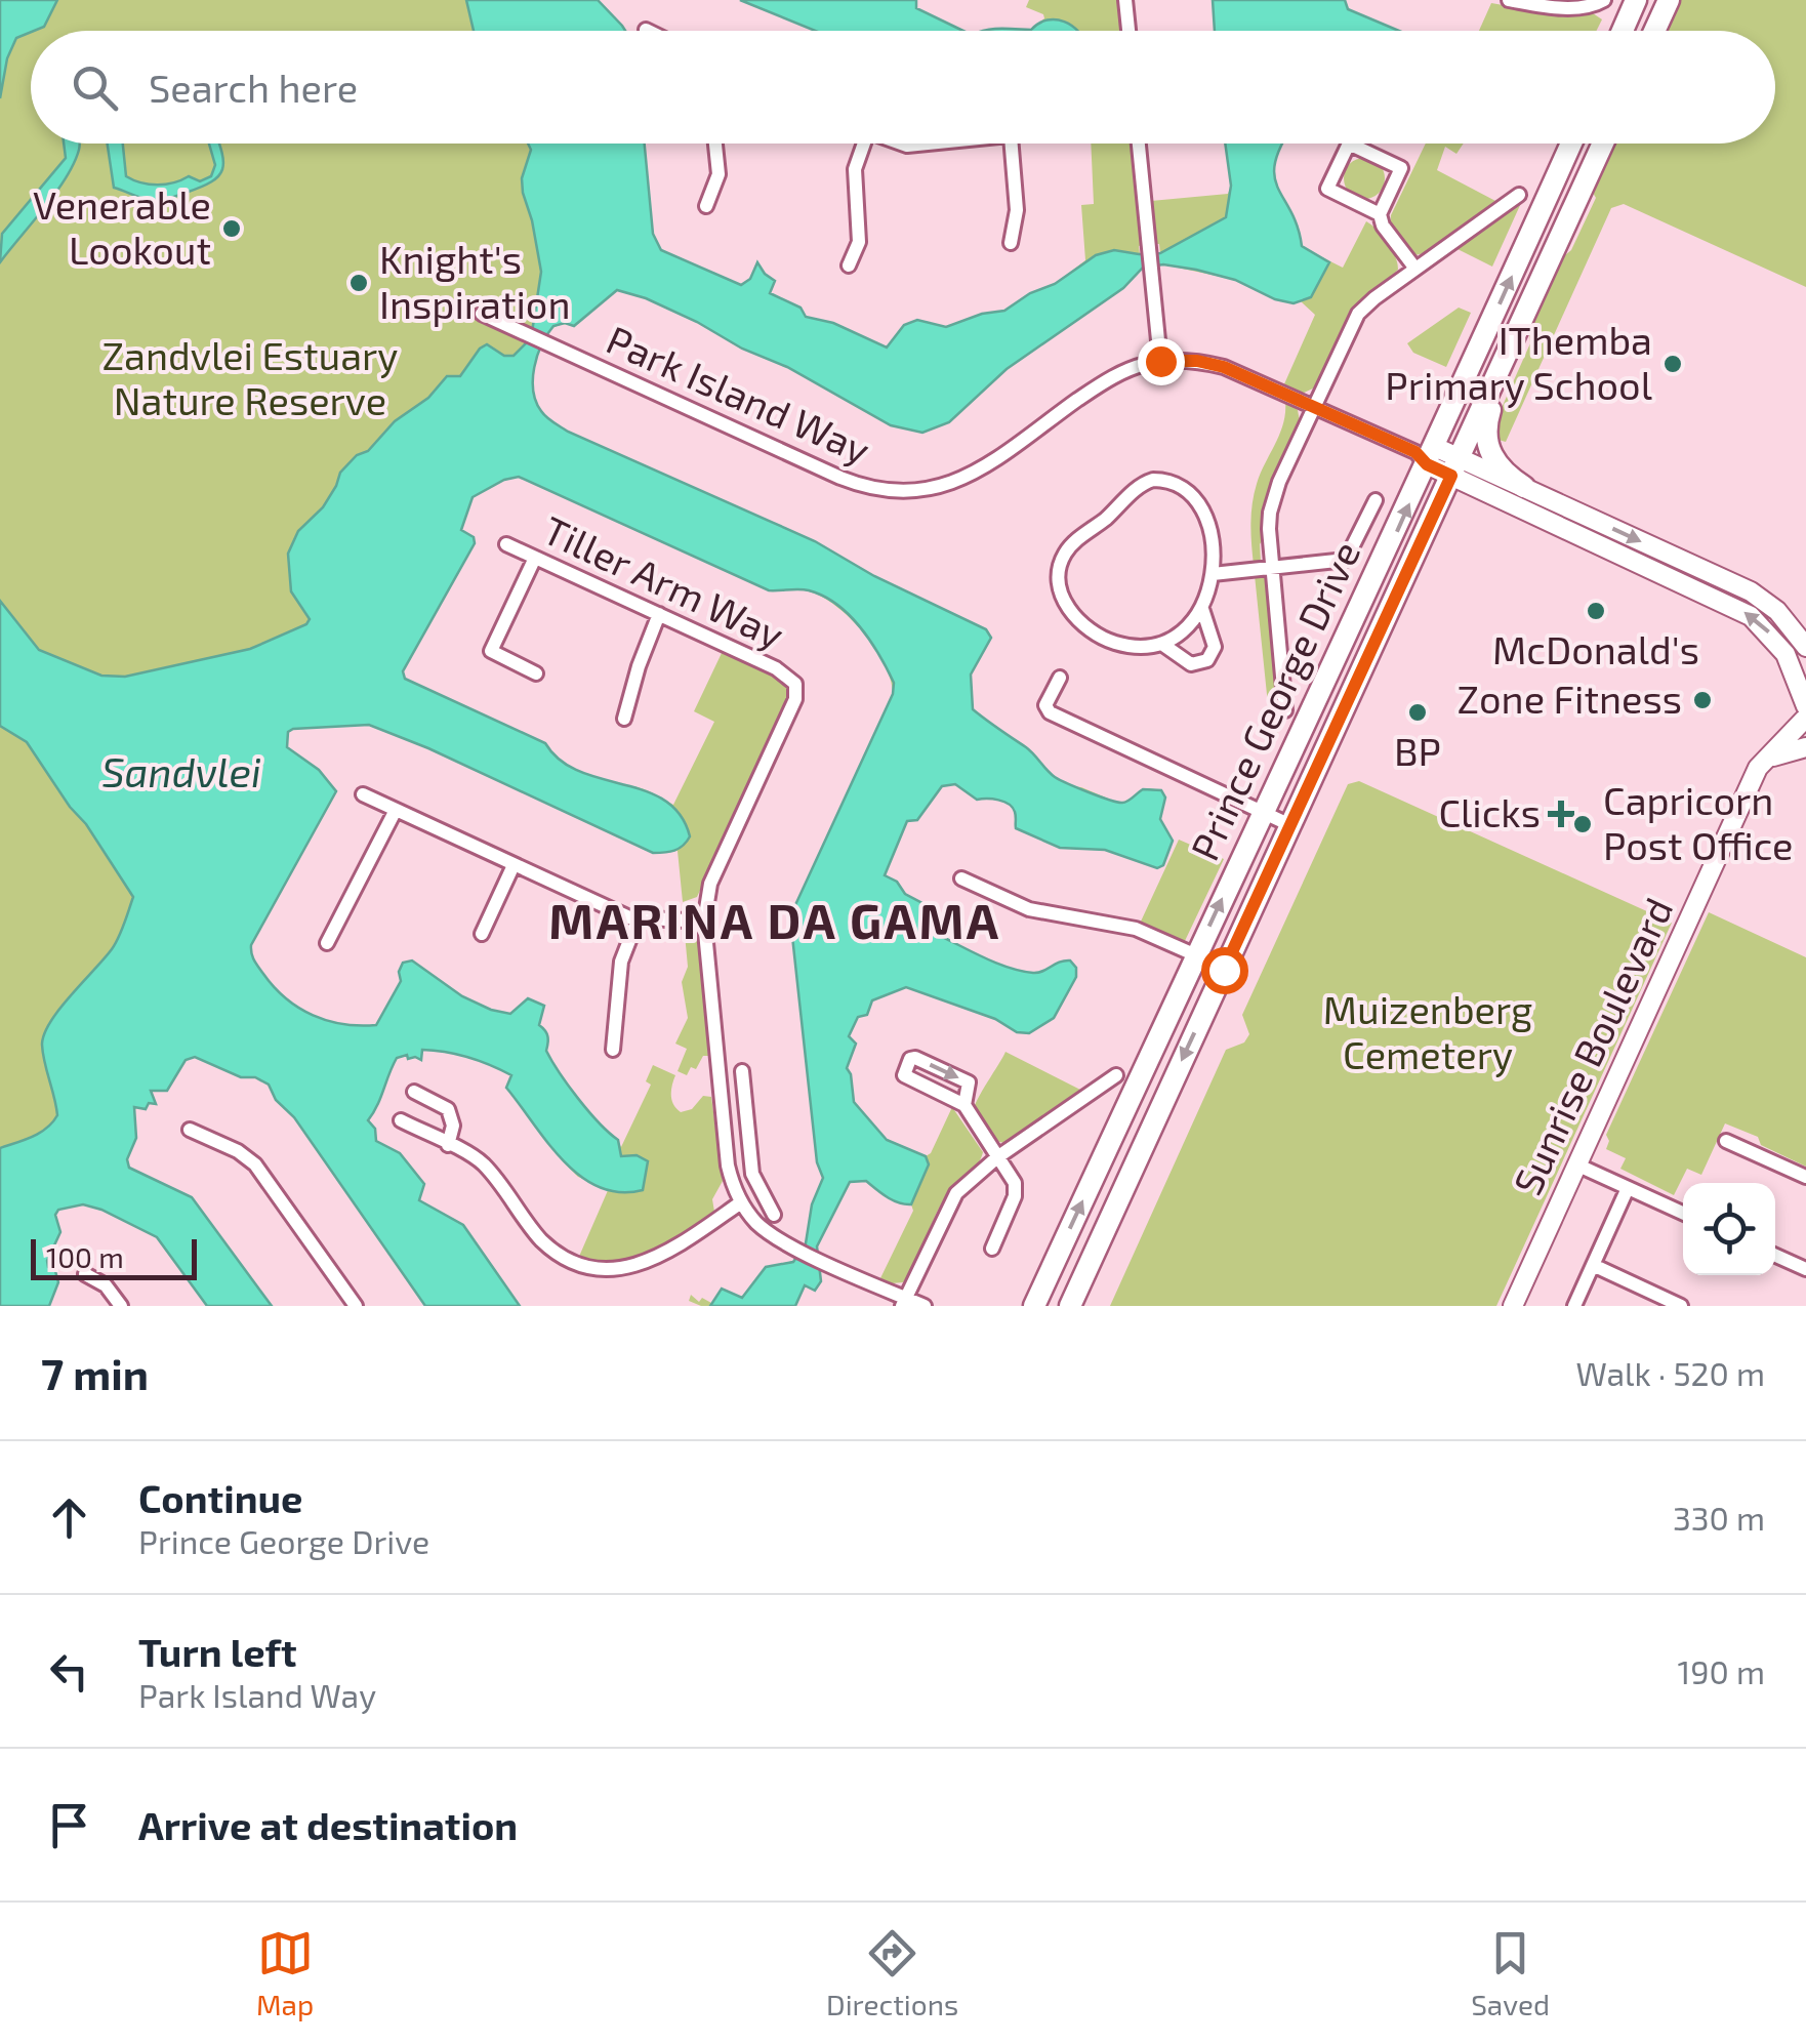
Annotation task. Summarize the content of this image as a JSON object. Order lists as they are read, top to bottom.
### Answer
{
  "streets": {
    "main road": ["Prince George Drive"],
    "street": ["Park Island Way", "Tiller Arm Way", "Sunrise Boulevard"]
  },
  "crossings": [
    ["Park Island Way", "Prince George Drive"]
  ],
  "districts": ["MARINA DA GAMA"],
  "water": ["Sandvlei"],
  "parks": ["Zandvlei Estuary Nature Reserve", "Muizenberg Cemetery"],
  "places": {
    "other": [
      "Venerable Lookout",
      "Knight's Inspiration",
      "IThemba Primary School",
      "McDonald's",
      "Zone Fitness",
      "BP",
      "Capricorn Post Office"
    ],
    "health": ["Clicks"]
  },
  "scale_bar": "100 m",
  "page": {
    "search": "Search here",
    "scale": "100 m",
    "heading": ["7 min", "Walk · 520 m"],
    "list": [
      ["Continue", "Prince George Drive", "330 m"],
      ["Turn left", "Park Island Way", "190 m"],
      "Arrive at destination"
    ],
    "nav": ["Map", "Directions", "Saved"]
  }
}
